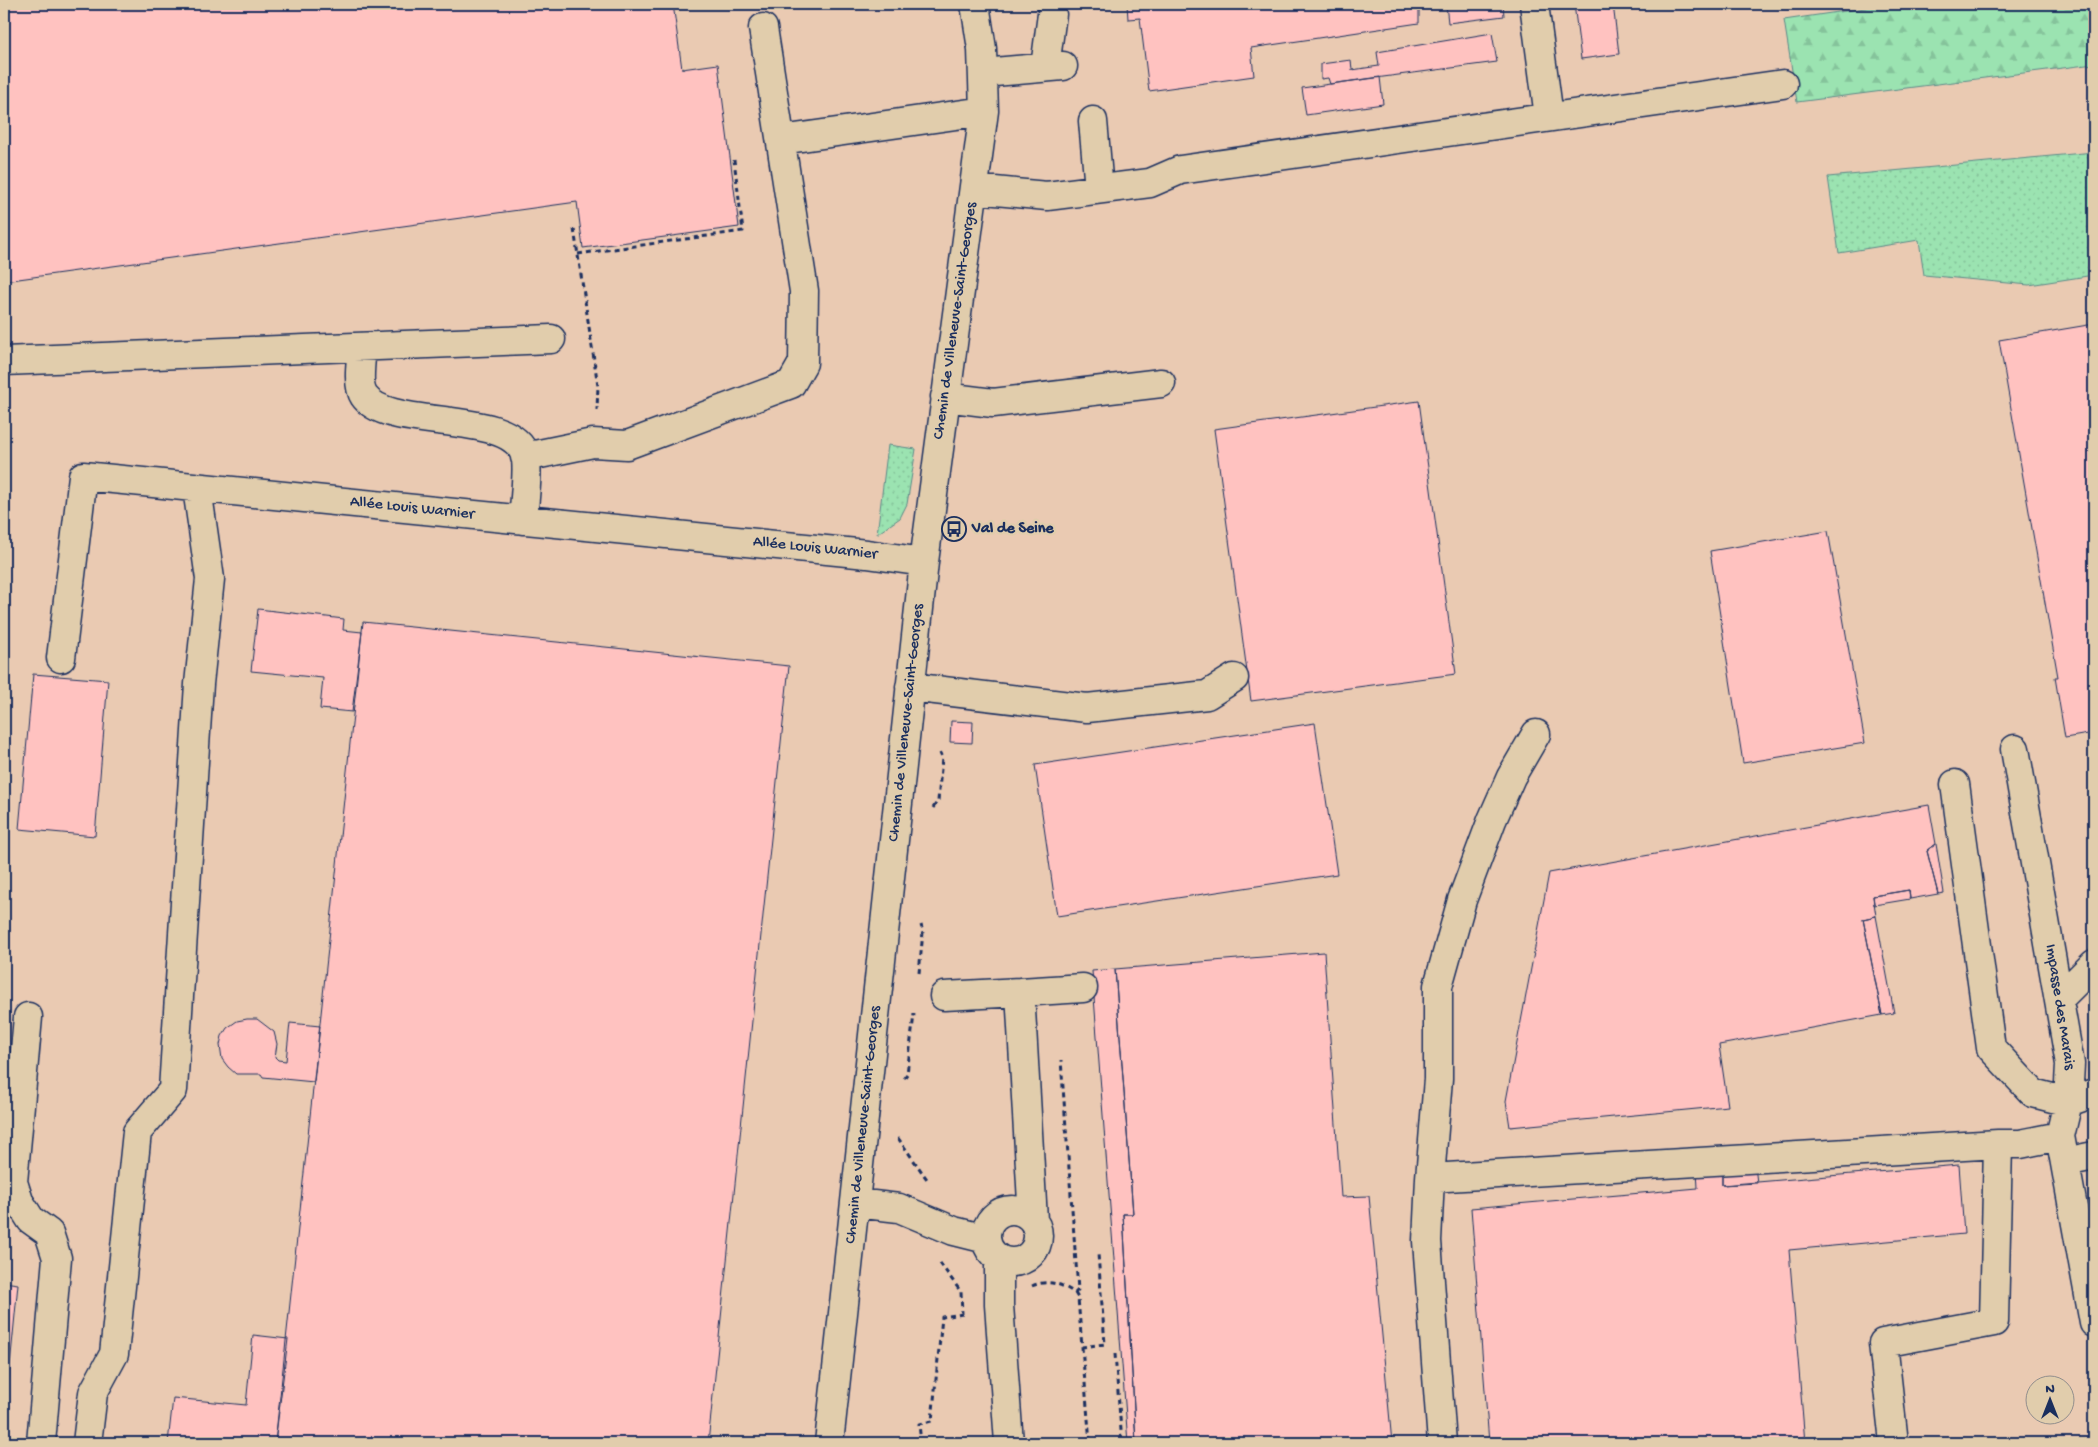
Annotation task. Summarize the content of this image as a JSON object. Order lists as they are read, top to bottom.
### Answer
{
  "streets": {
    "street": ["Chemin de Villeneuve-Saint-Georges", "Allée Louis Warnier", "Impasse des Marais"]
  },
  "crossings": [
    ["Chemin de Villeneuve-Saint-Georges", "Allée Louis Warnier"]
  ],
  "places": {
    "bus stop": ["Val de Seine"]
  },
  "north": "top"
}
